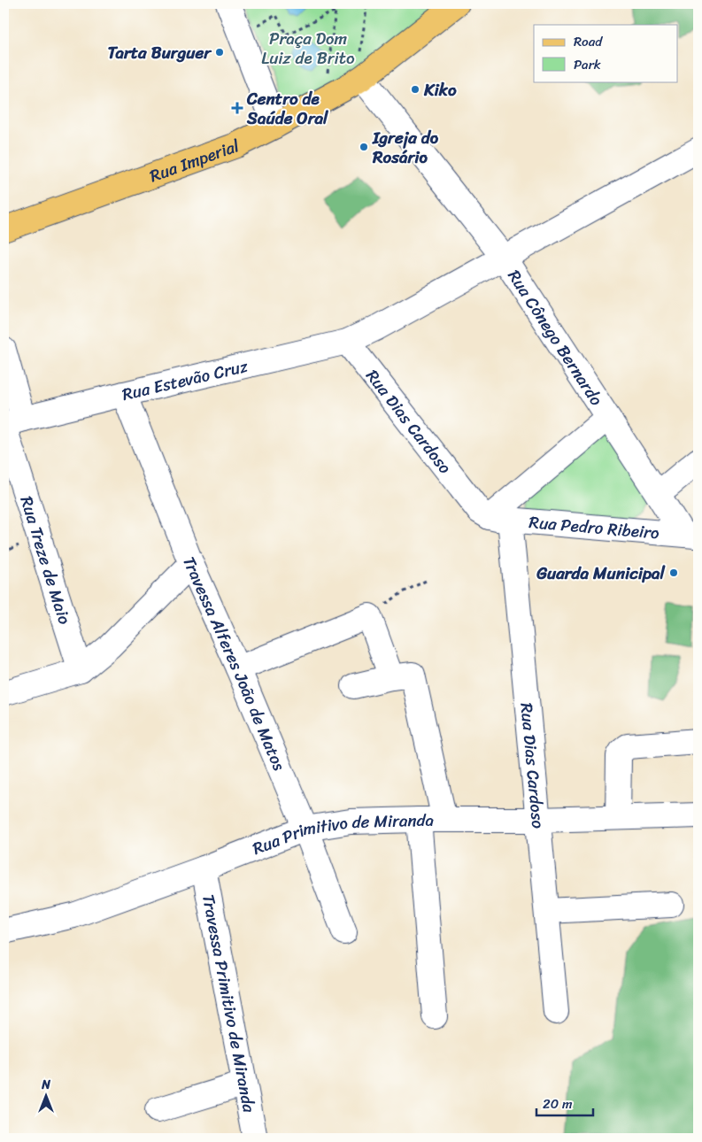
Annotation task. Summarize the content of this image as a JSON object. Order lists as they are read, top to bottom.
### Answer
{
  "streets": {
    "main road": ["Rua Imperial"],
    "street": [
      "Rua Cônego Bernardo",
      "Rua Estevão Cruz",
      "Rua Dias Cardoso",
      "Rua Pedro Ribeiro",
      "Rua Treze de Maio",
      "Travessa Alferes João de Matos",
      "Rua Primitivo de Miranda",
      "Travessa Primitivo de Miranda"
    ]
  },
  "crossings": [
    ["Rua Imperial", "Rua Cônego Bernardo"],
    ["Rua Cônego Bernardo", "Rua Estevão Cruz"],
    ["Rua Cônego Bernardo", "Rua Pedro Ribeiro"],
    ["Rua Estevão Cruz", "Rua Dias Cardoso"],
    ["Rua Estevão Cruz", "Rua Treze de Maio"],
    ["Rua Estevão Cruz", "Travessa Alferes João de Matos"],
    ["Rua Dias Cardoso", "Rua Pedro Ribeiro"],
    ["Rua Dias Cardoso", "Rua Primitivo de Miranda"],
    ["Travessa Alferes João de Matos", "Rua Primitivo de Miranda"],
    ["Rua Primitivo de Miranda", "Travessa Primitivo de Miranda"]
  ],
  "parks": ["Praça Dom Luiz de Brito"],
  "places": {
    "other": [
      "Tarta Burguer",
      "Kiko",
      "Igreja do Rosário",
      "Guarda Municipal"
    ],
    "health": ["Centro de Saúde Oral"]
  },
  "legend": ["Road", "Park"],
  "scale_bar": "20 m",
  "north": "top"
}
